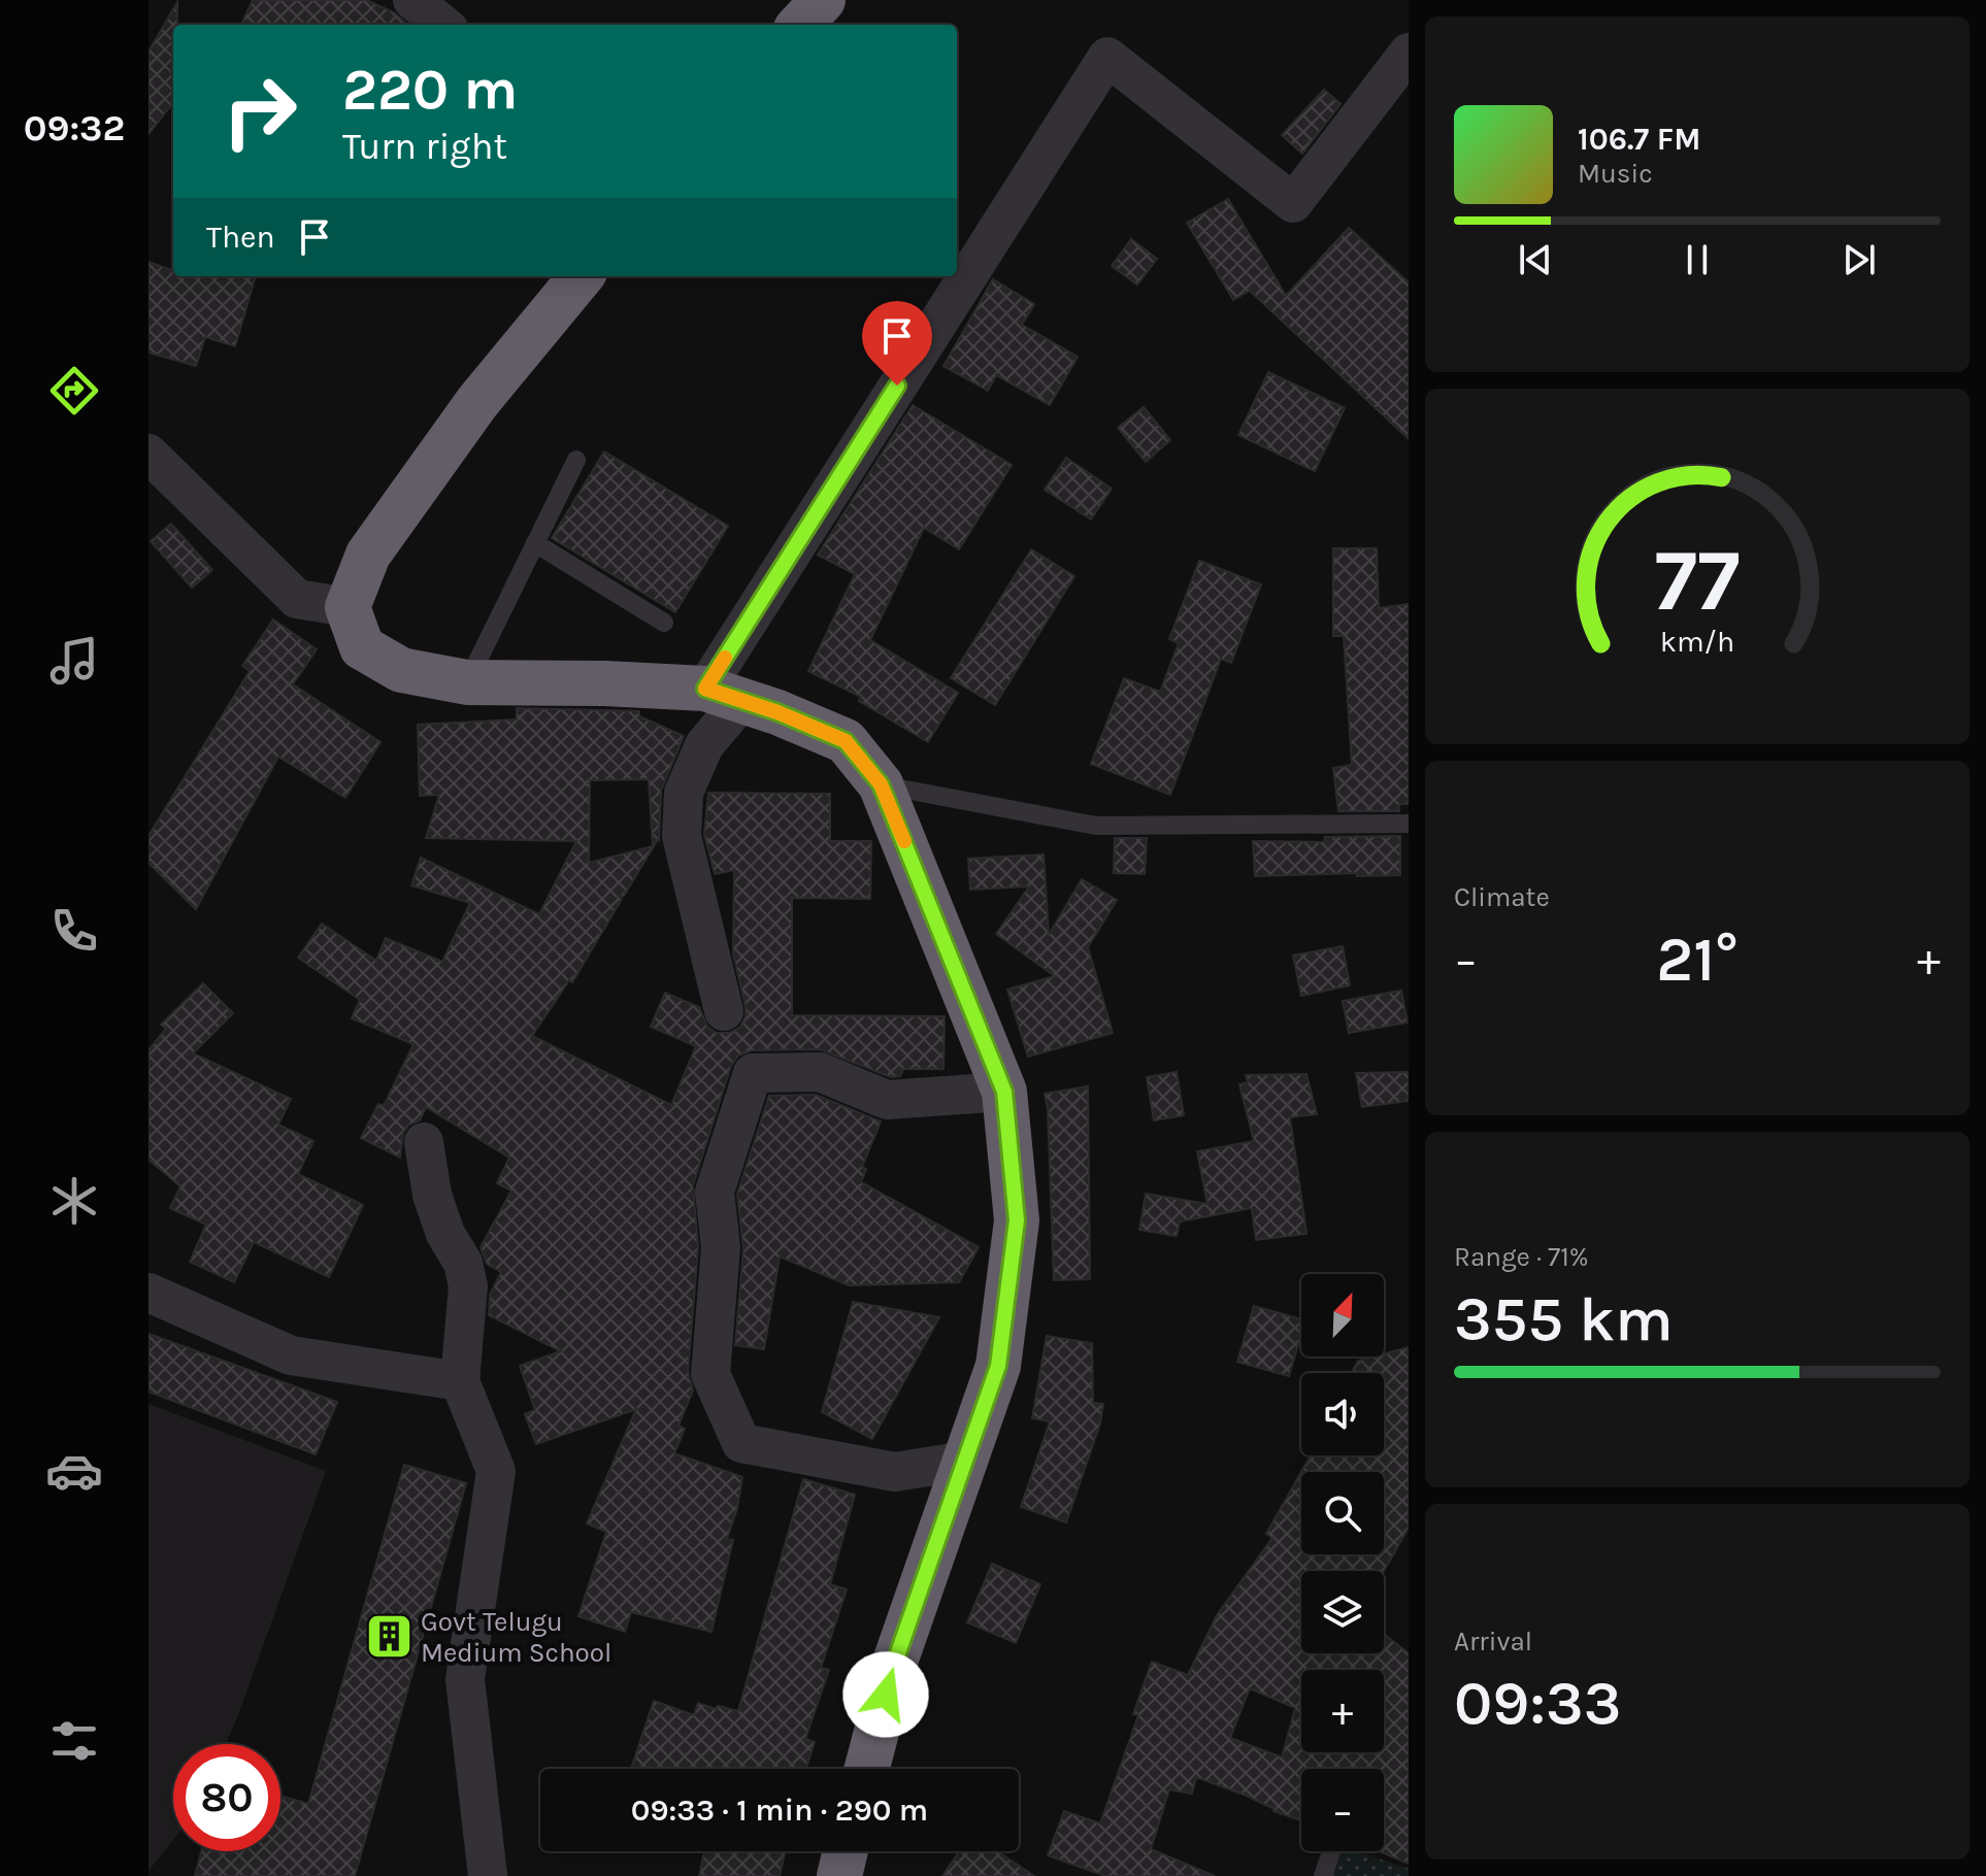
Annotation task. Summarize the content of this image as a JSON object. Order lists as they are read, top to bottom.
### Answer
{
  "places": {
    "building": ["Govt Telugu Medium School"]
  },
  "north": "top right",
  "page": {
    "tabs": "09:32",
    "turn": ["220 m", "Turn right"],
    "song": ["106.7 FM", "Music"],
    "then": "Then",
    "tile": [
      "Climate",
      ["Range · 71%", "355 km"],
      ["Arrival", "09:33"]
    ],
    "heat": ["−", "21°", "+"],
    "map_buttons": ["+", "−"],
    "limit": "80",
    "trip": "09:33 · 1 min · 290 m",
    "gauge": ["77", "km/h"]
  }
}
